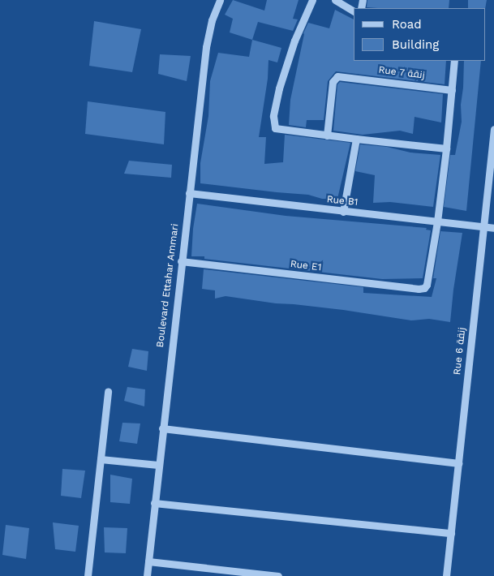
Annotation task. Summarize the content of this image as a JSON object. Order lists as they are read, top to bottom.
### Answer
{
  "streets": {
    "street": [
      "Rue 7 زنقة",
      "Rue B1",
      "Rue E1",
      "Boulevard Ettahar Ammari",
      "Rue 6 زنقة"
    ]
  },
  "crossings": [
    ["Rue B1", "Rue E1"],
    ["Rue B1", "Boulevard Ettahar Ammari"],
    ["Rue B1", "Rue 6 زنقة"],
    ["Rue E1", "Boulevard Ettahar Ammari"]
  ],
  "legend": ["Road", "Building"]
}
